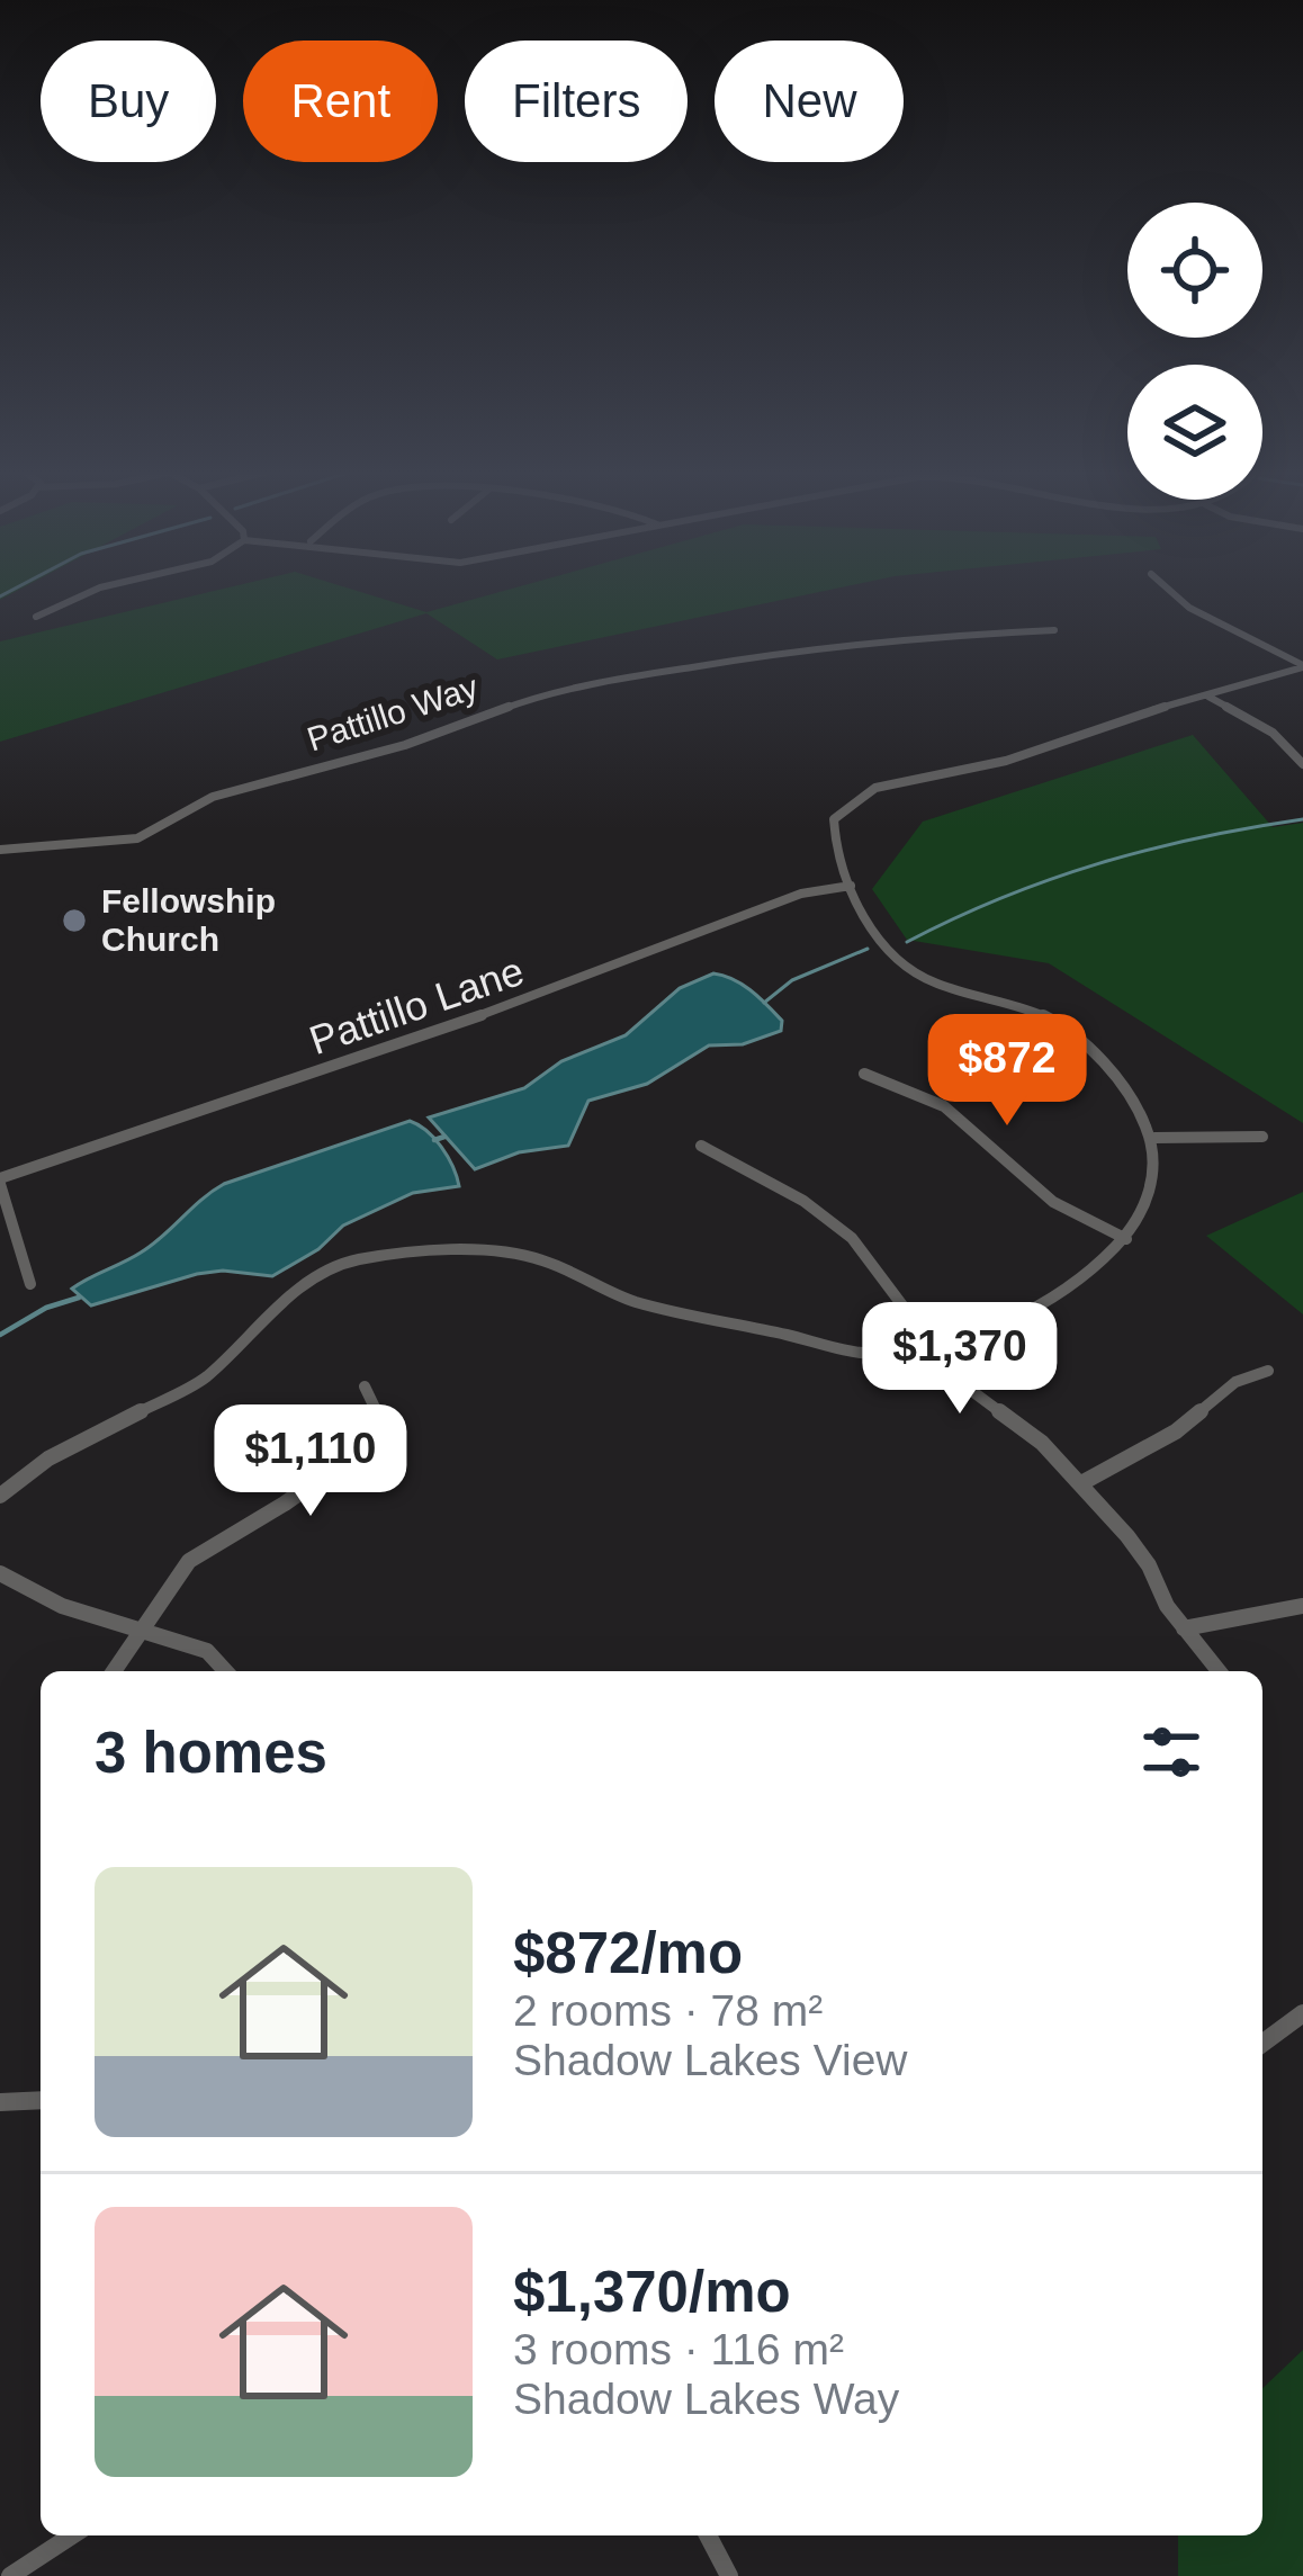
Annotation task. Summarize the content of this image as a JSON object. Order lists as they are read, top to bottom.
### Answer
{
  "streets": {
    "street": ["Pattillo Way", "Pattillo Lane"]
  },
  "places": ["Fellowship Church"],
  "page": {
    "chip": [
      "Buy",
      "Rent",
      "Filters",
      "New"
    ],
    "price": ["$872", "$1,370", "$1,110"],
    "heading": "3 homes",
    "list": [
      {
        "name": "$872/mo",
        "note": "2 rooms · 78 m² · Shadow Lakes View"
      },
      {
        "name": "$1,370/mo",
        "note": "3 rooms · 116 m² · Shadow Lakes Way"
      }
    ]
  }
}
